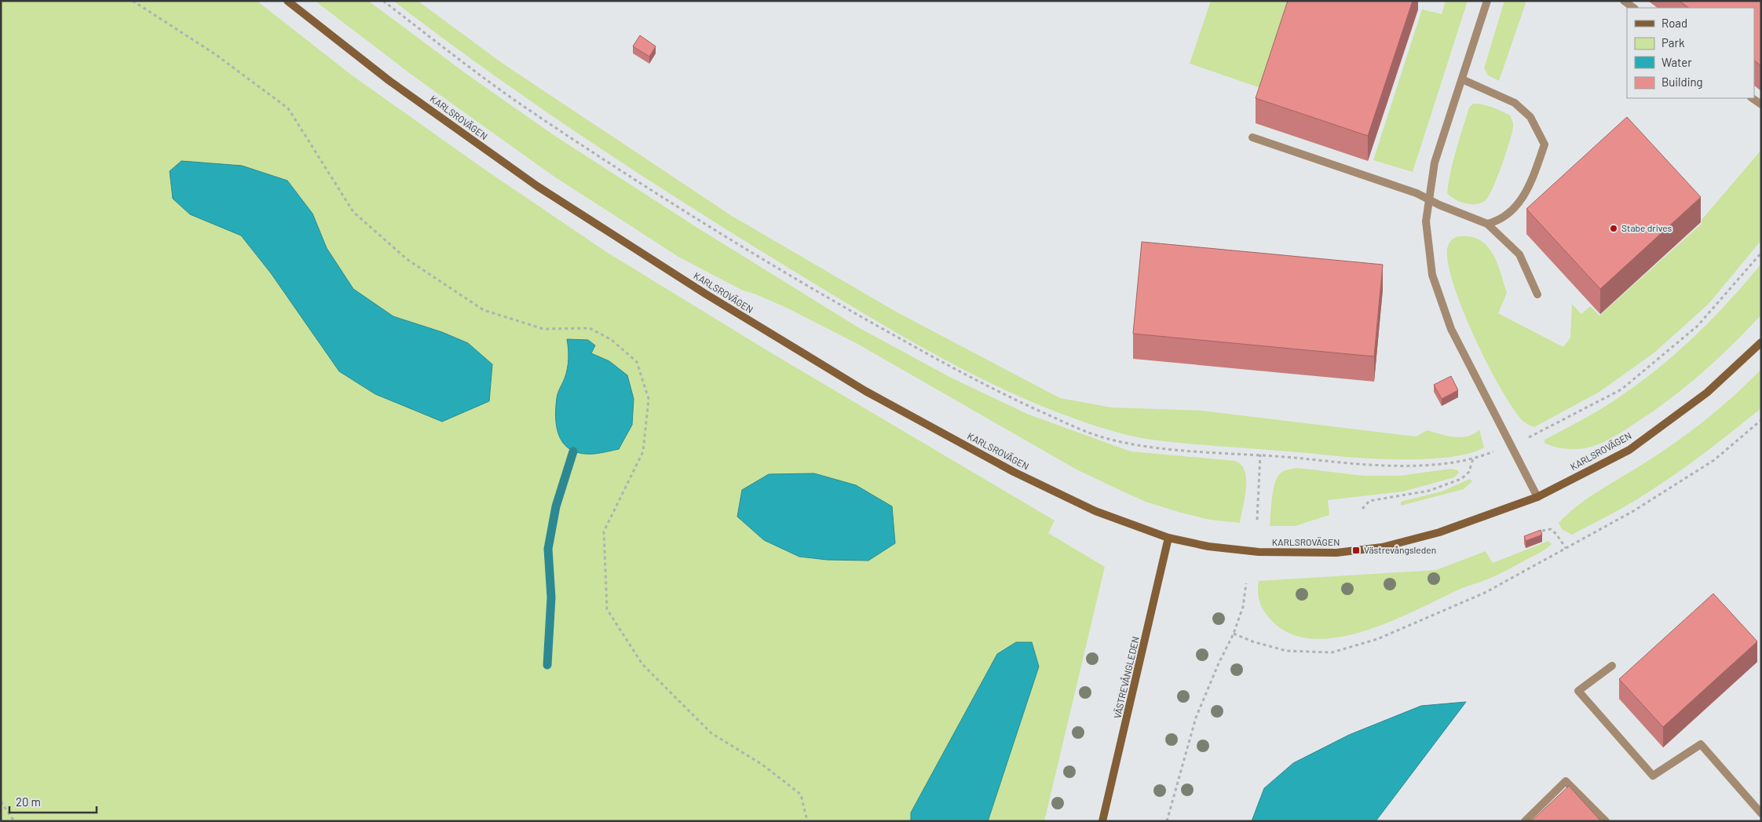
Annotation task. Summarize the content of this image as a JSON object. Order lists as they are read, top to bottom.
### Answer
{
  "streets": {
    "street": ["KARLSROVÄGEN", "VÄSTREVÅNGLEDEN"]
  },
  "crossings": [
    ["KARLSROVÄGEN", "VÄSTREVÅNGLEDEN"]
  ],
  "places": {
    "other": ["Stabe drives"],
    "transit": ["Västrevångsleden"]
  },
  "legend": [
    "Road",
    "Park",
    "Water",
    "Building"
  ],
  "scale_bar": "20 m"
}
